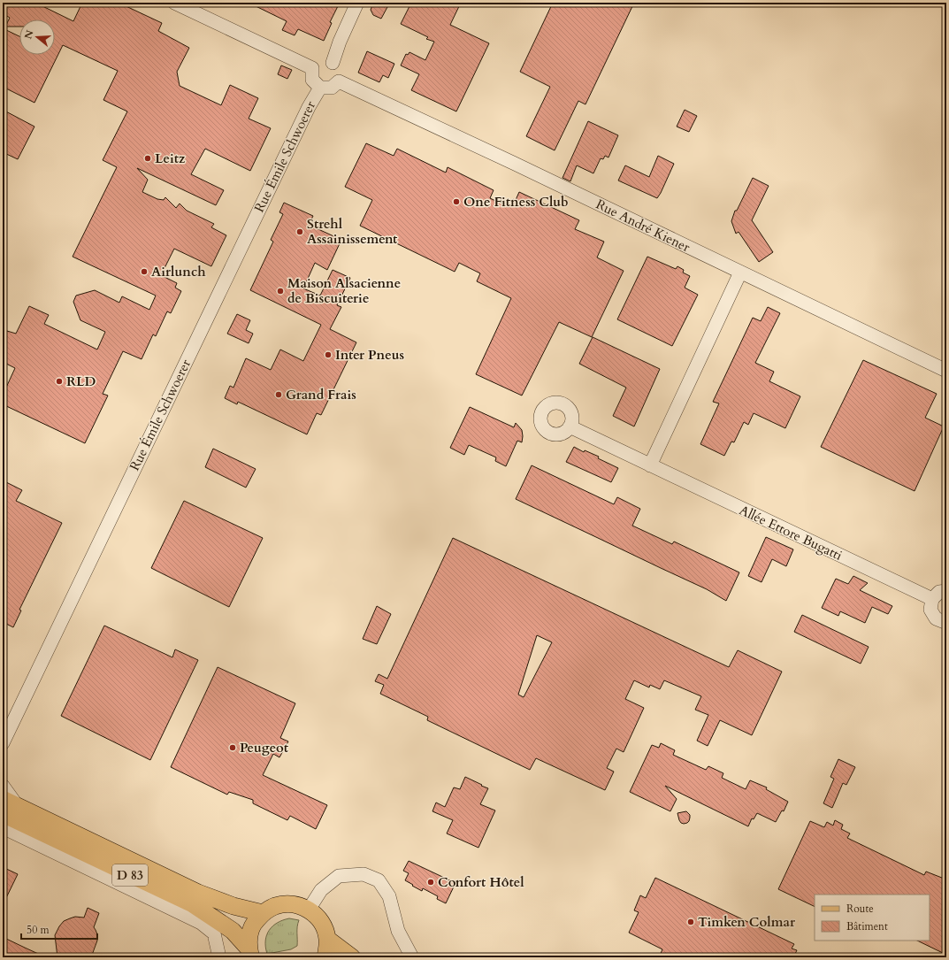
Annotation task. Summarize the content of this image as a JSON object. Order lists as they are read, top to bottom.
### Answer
{
  "streets": {
    "main road": ["D 83"],
    "street": ["Rue Émile Schwoerer", "Rue André Kiener", "Allée Ettore Bugatti"]
  },
  "crossings": [
    ["Rue Émile Schwoerer", "Rue André Kiener"]
  ],
  "places": [
    "Leitz",
    "One Fitness Club",
    "Strehl Assainissement",
    "Airlunch",
    "Maison Alsacienne de Biscuiterie",
    "Inter Pneus",
    "RLD",
    "Grand Frais",
    "Peugeot",
    "Confort Hôtel",
    "Timken Colmar"
  ],
  "legend": ["Route", "Bâtiment"],
  "scale_bar": "50 m",
  "north": "left"
}
